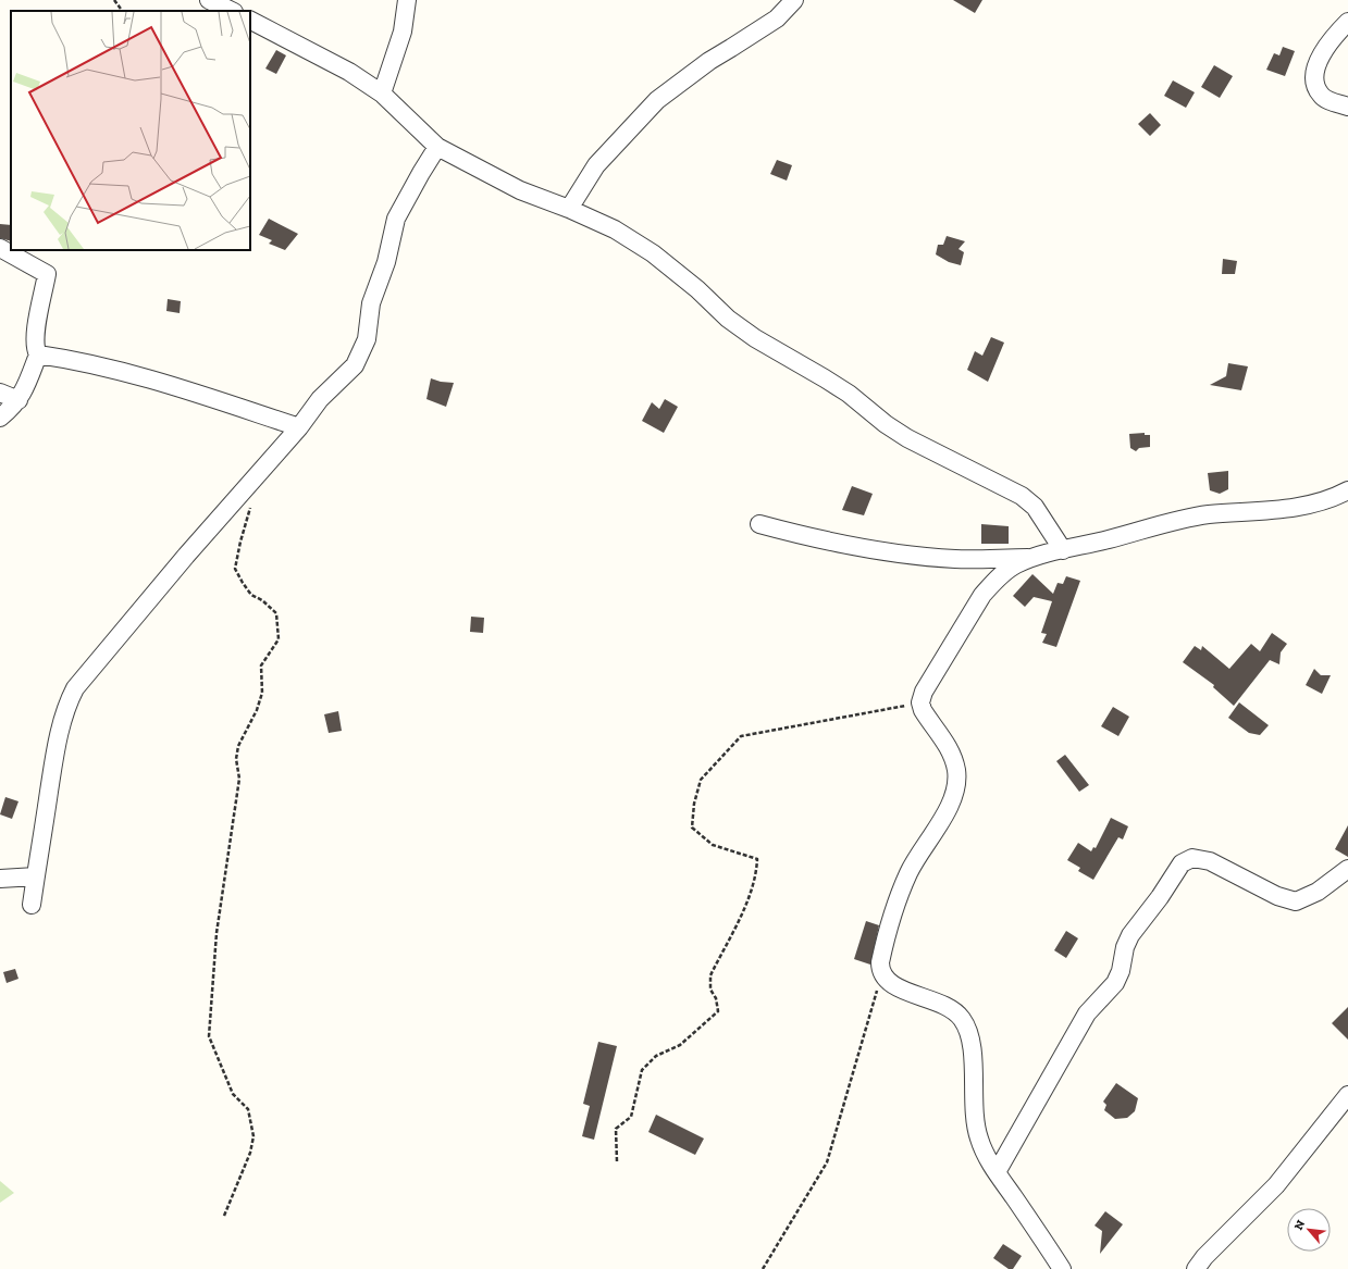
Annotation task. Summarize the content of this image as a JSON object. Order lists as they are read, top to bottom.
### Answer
{
  "north": "top left"
}
